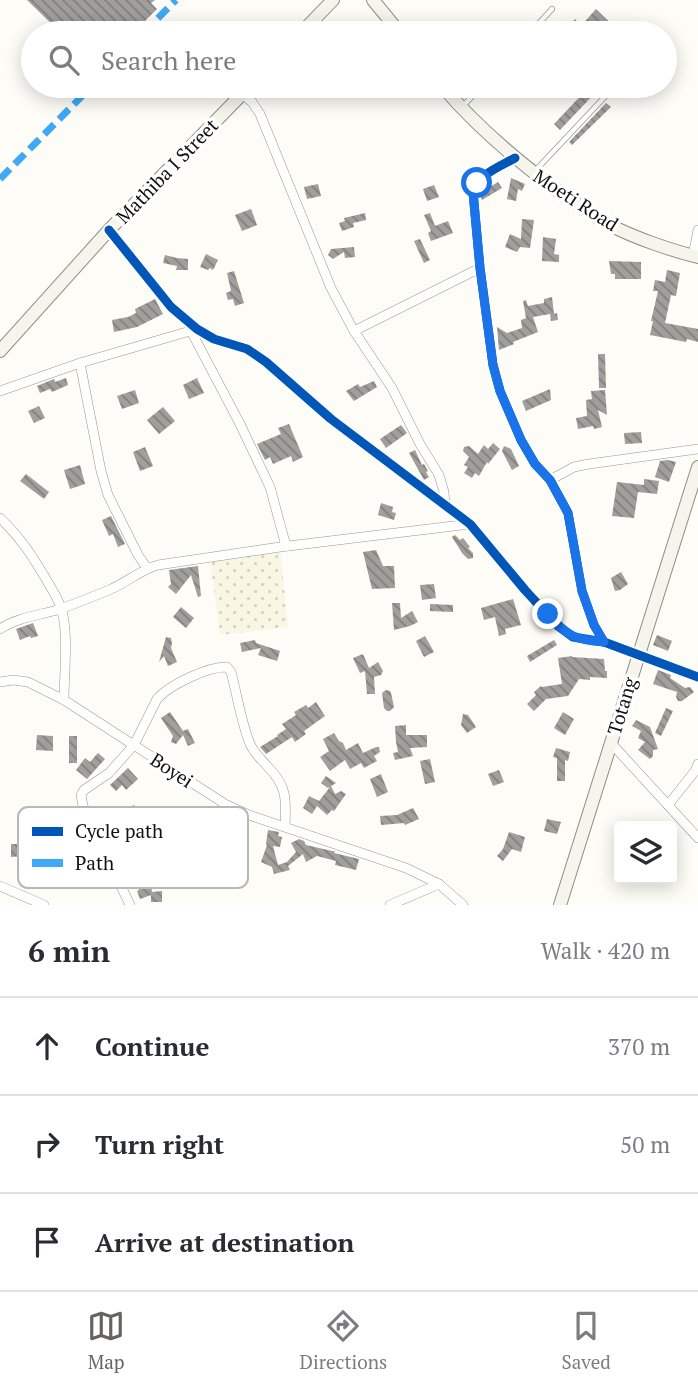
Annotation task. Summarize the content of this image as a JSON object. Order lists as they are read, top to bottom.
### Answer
{
  "streets": {
    "street": [
      "Mathiba I Street",
      "Moeti Road",
      "Totang",
      "Boyei"
    ]
  },
  "legend": ["Cycle path", "Path"],
  "page": {
    "search": "Search here",
    "heading": ["6 min", "Walk · 420 m"],
    "list": [
      ["Continue", "370 m"],
      ["Turn right", "50 m"],
      "Arrive at destination"
    ],
    "nav": ["Map", "Directions", "Saved"]
  }
}
